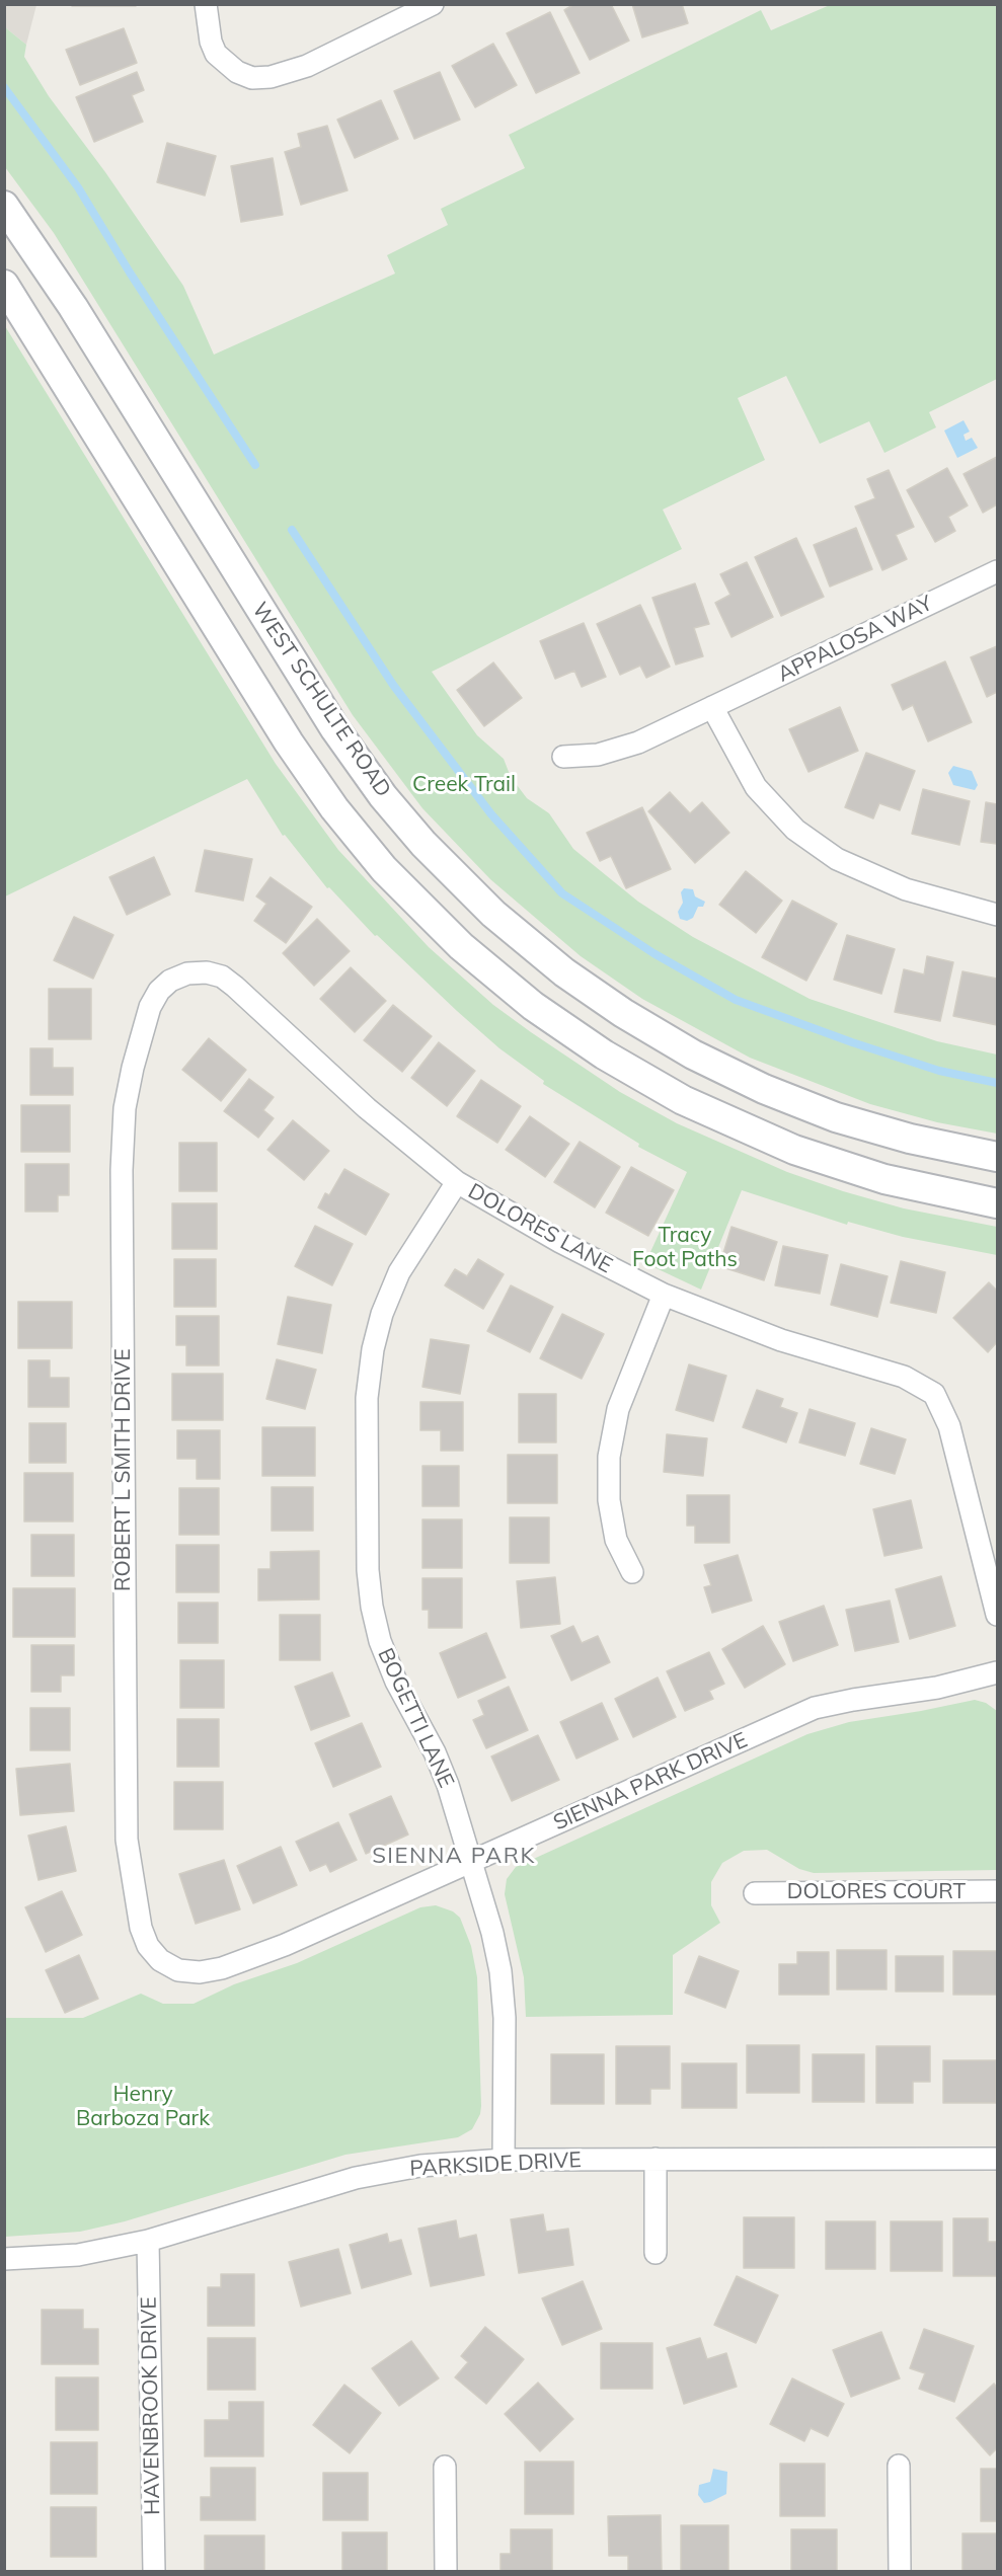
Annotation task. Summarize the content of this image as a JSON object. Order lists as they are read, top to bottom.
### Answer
{
  "streets": {
    "main road": ["WEST SCHULTE ROAD"],
    "street": [
      "APPALOSA WAY",
      "DOLORES LANE",
      "ROBERT L SMITH DRIVE",
      "BOGETTI LANE",
      "SIENNA PARK DRIVE",
      "DOLORES COURT",
      "PARKSIDE DRIVE",
      "HAVENBROOK DRIVE"
    ]
  },
  "crossings": [
    ["DOLORES LANE", "ROBERT L SMITH DRIVE"],
    ["DOLORES LANE", "BOGETTI LANE"],
    ["ROBERT L SMITH DRIVE", "SIENNA PARK DRIVE"],
    ["BOGETTI LANE", "SIENNA PARK DRIVE"],
    ["BOGETTI LANE", "PARKSIDE DRIVE"],
    ["PARKSIDE DRIVE", "HAVENBROOK DRIVE"]
  ],
  "districts": ["SIENNA PARK"],
  "parks": ["Creek Trail", "Tracy Foot Paths", "Henry Barboza Park"]
}
